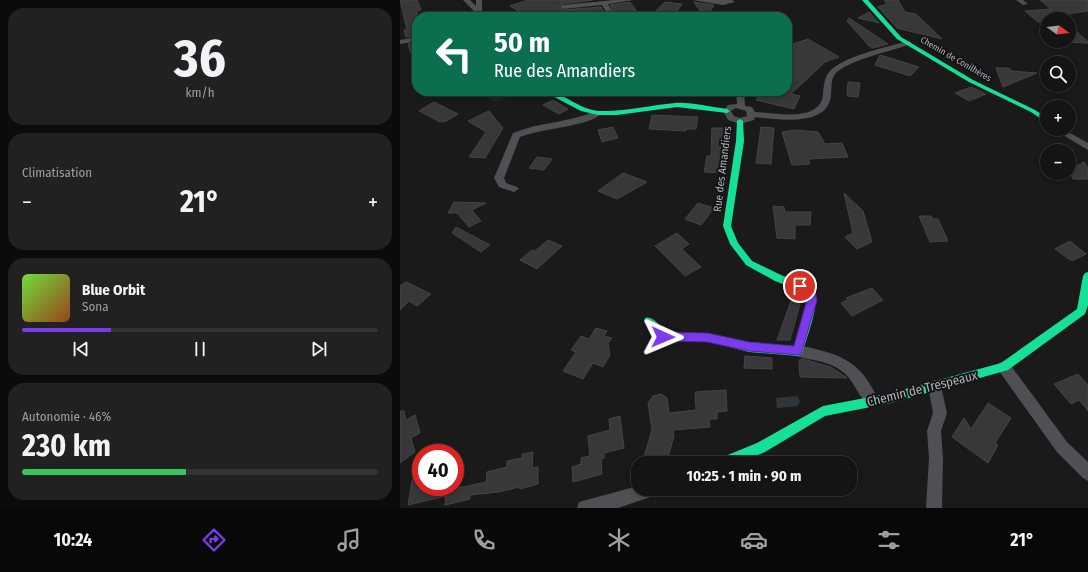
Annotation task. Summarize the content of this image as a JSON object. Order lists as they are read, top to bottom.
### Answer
{
  "streets": {
    "street": ["Chemin de Conilhères", "Rue des Amandiers", "Chemin de Trespeaux"]
  },
  "north": "right",
  "page": {
    "tile": [
      ["36", "km/h"],
      "Climatisation",
      ["Autonomie · 46%", "230 km"]
    ],
    "map_buttons": ["+", "−"],
    "turn": ["50 m", "Rue des Amandiers"],
    "heat": ["−", "21°", "+"],
    "song": ["Blue Orbit", "Sona"],
    "limit": "40",
    "trip": "10:25 · 1 min · 90 m",
    "tabs": ["10:24", "21°"]
  }
}
